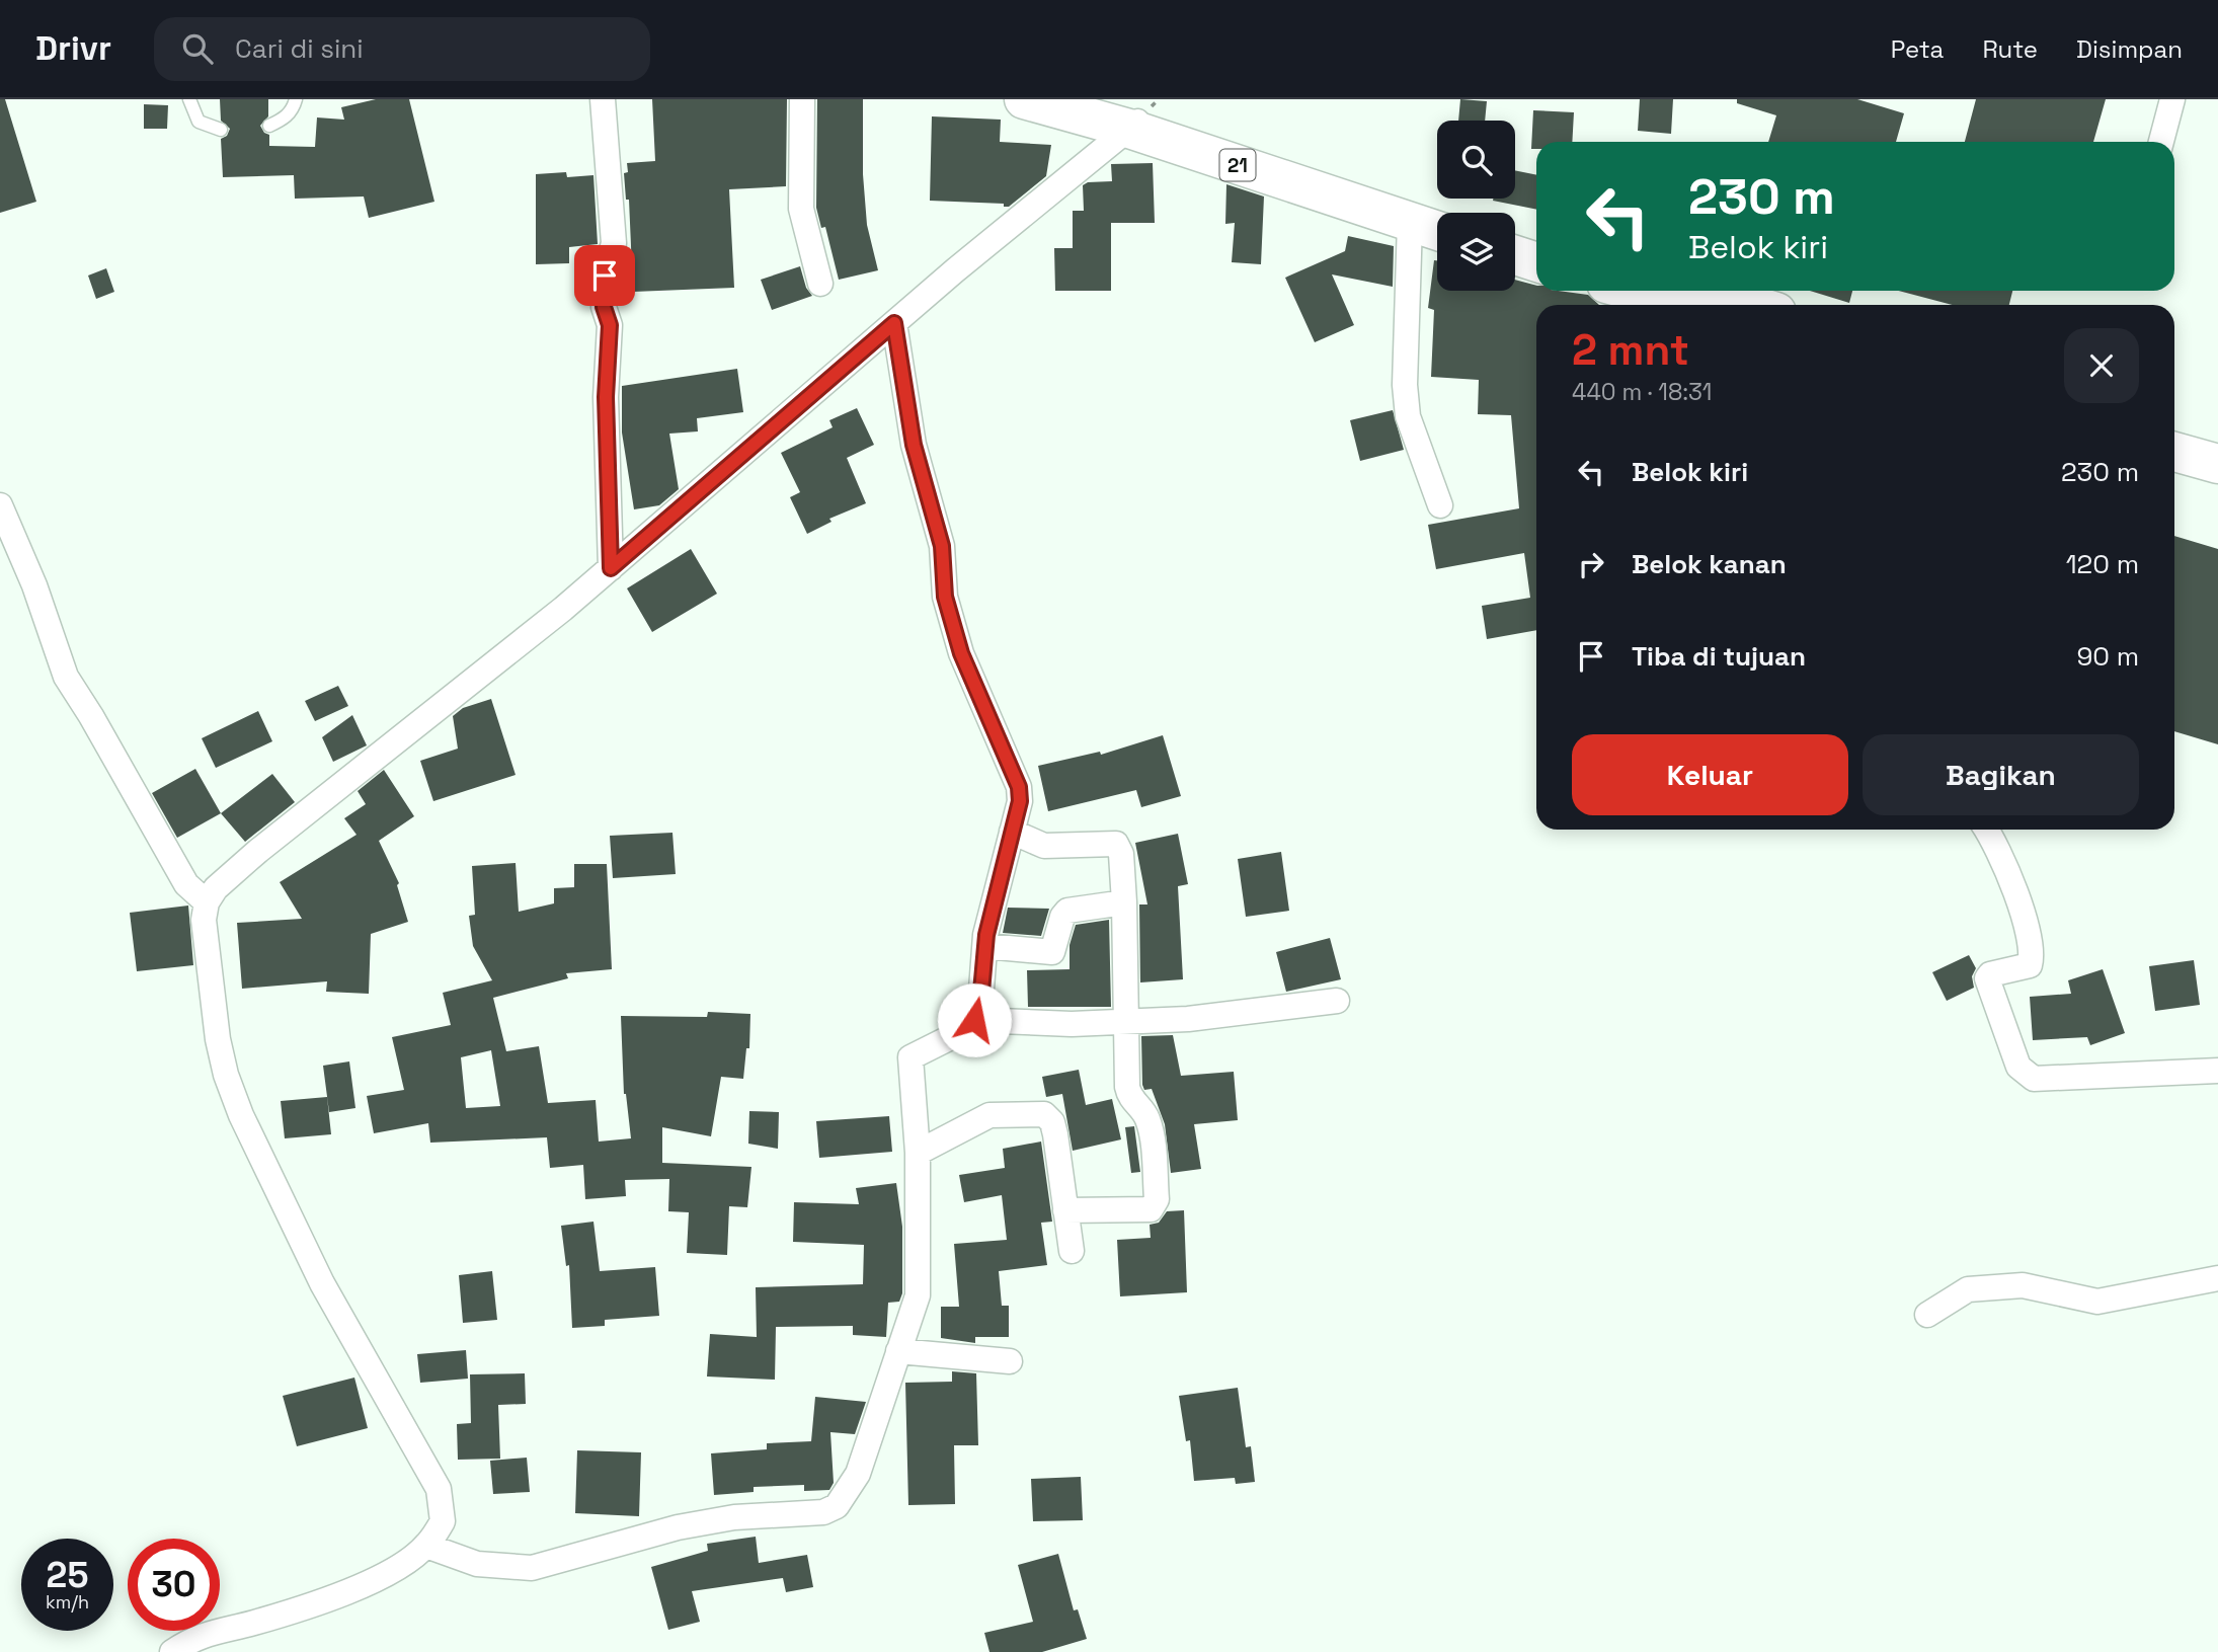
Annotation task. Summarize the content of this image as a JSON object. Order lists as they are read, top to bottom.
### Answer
{
  "streets": {
    "highway": ["21"]
  },
  "page": {
    "header": "Drivr",
    "search": "Cari di sini",
    "nav": ["Peta", "Rute", "Disimpan"],
    "turn": ["230 m", "Belok kiri"],
    "heading": ["2 mnt", "440 m · 18:31"],
    "list": [
      {
        "name": "Belok kiri",
        "value": "230 m"
      },
      {
        "name": "Belok kanan",
        "value": "120 m"
      },
      {
        "name": "Tiba di tujuan",
        "value": "90 m"
      }
    ],
    "buttons": ["Keluar", "Bagikan"],
    "speed": "25 km/h",
    "limit": "30"
  }
}
